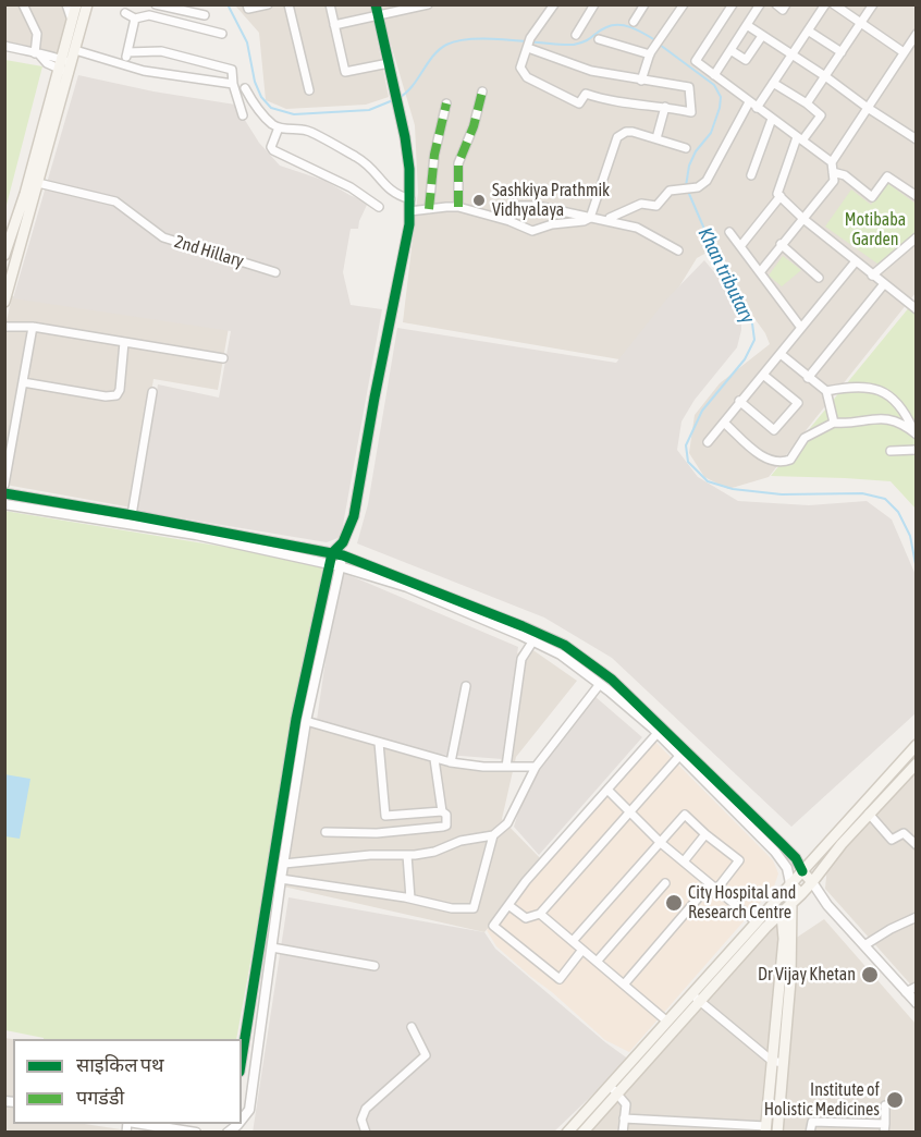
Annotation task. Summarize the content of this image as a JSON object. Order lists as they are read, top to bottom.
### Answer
{
  "streets": {
    "street": ["2nd Hillary"]
  },
  "water": ["Khan tributary"],
  "parks": ["Motibaba Garden"],
  "places": [
    "Sashkiya Prathmik Vidhyalaya",
    "City Hospital and Research Centre",
    "Dr Vijay Khetan",
    "Institute of Holistic Medicines"
  ],
  "legend": ["साइकिल पथ", "पगडंडी"]
}
